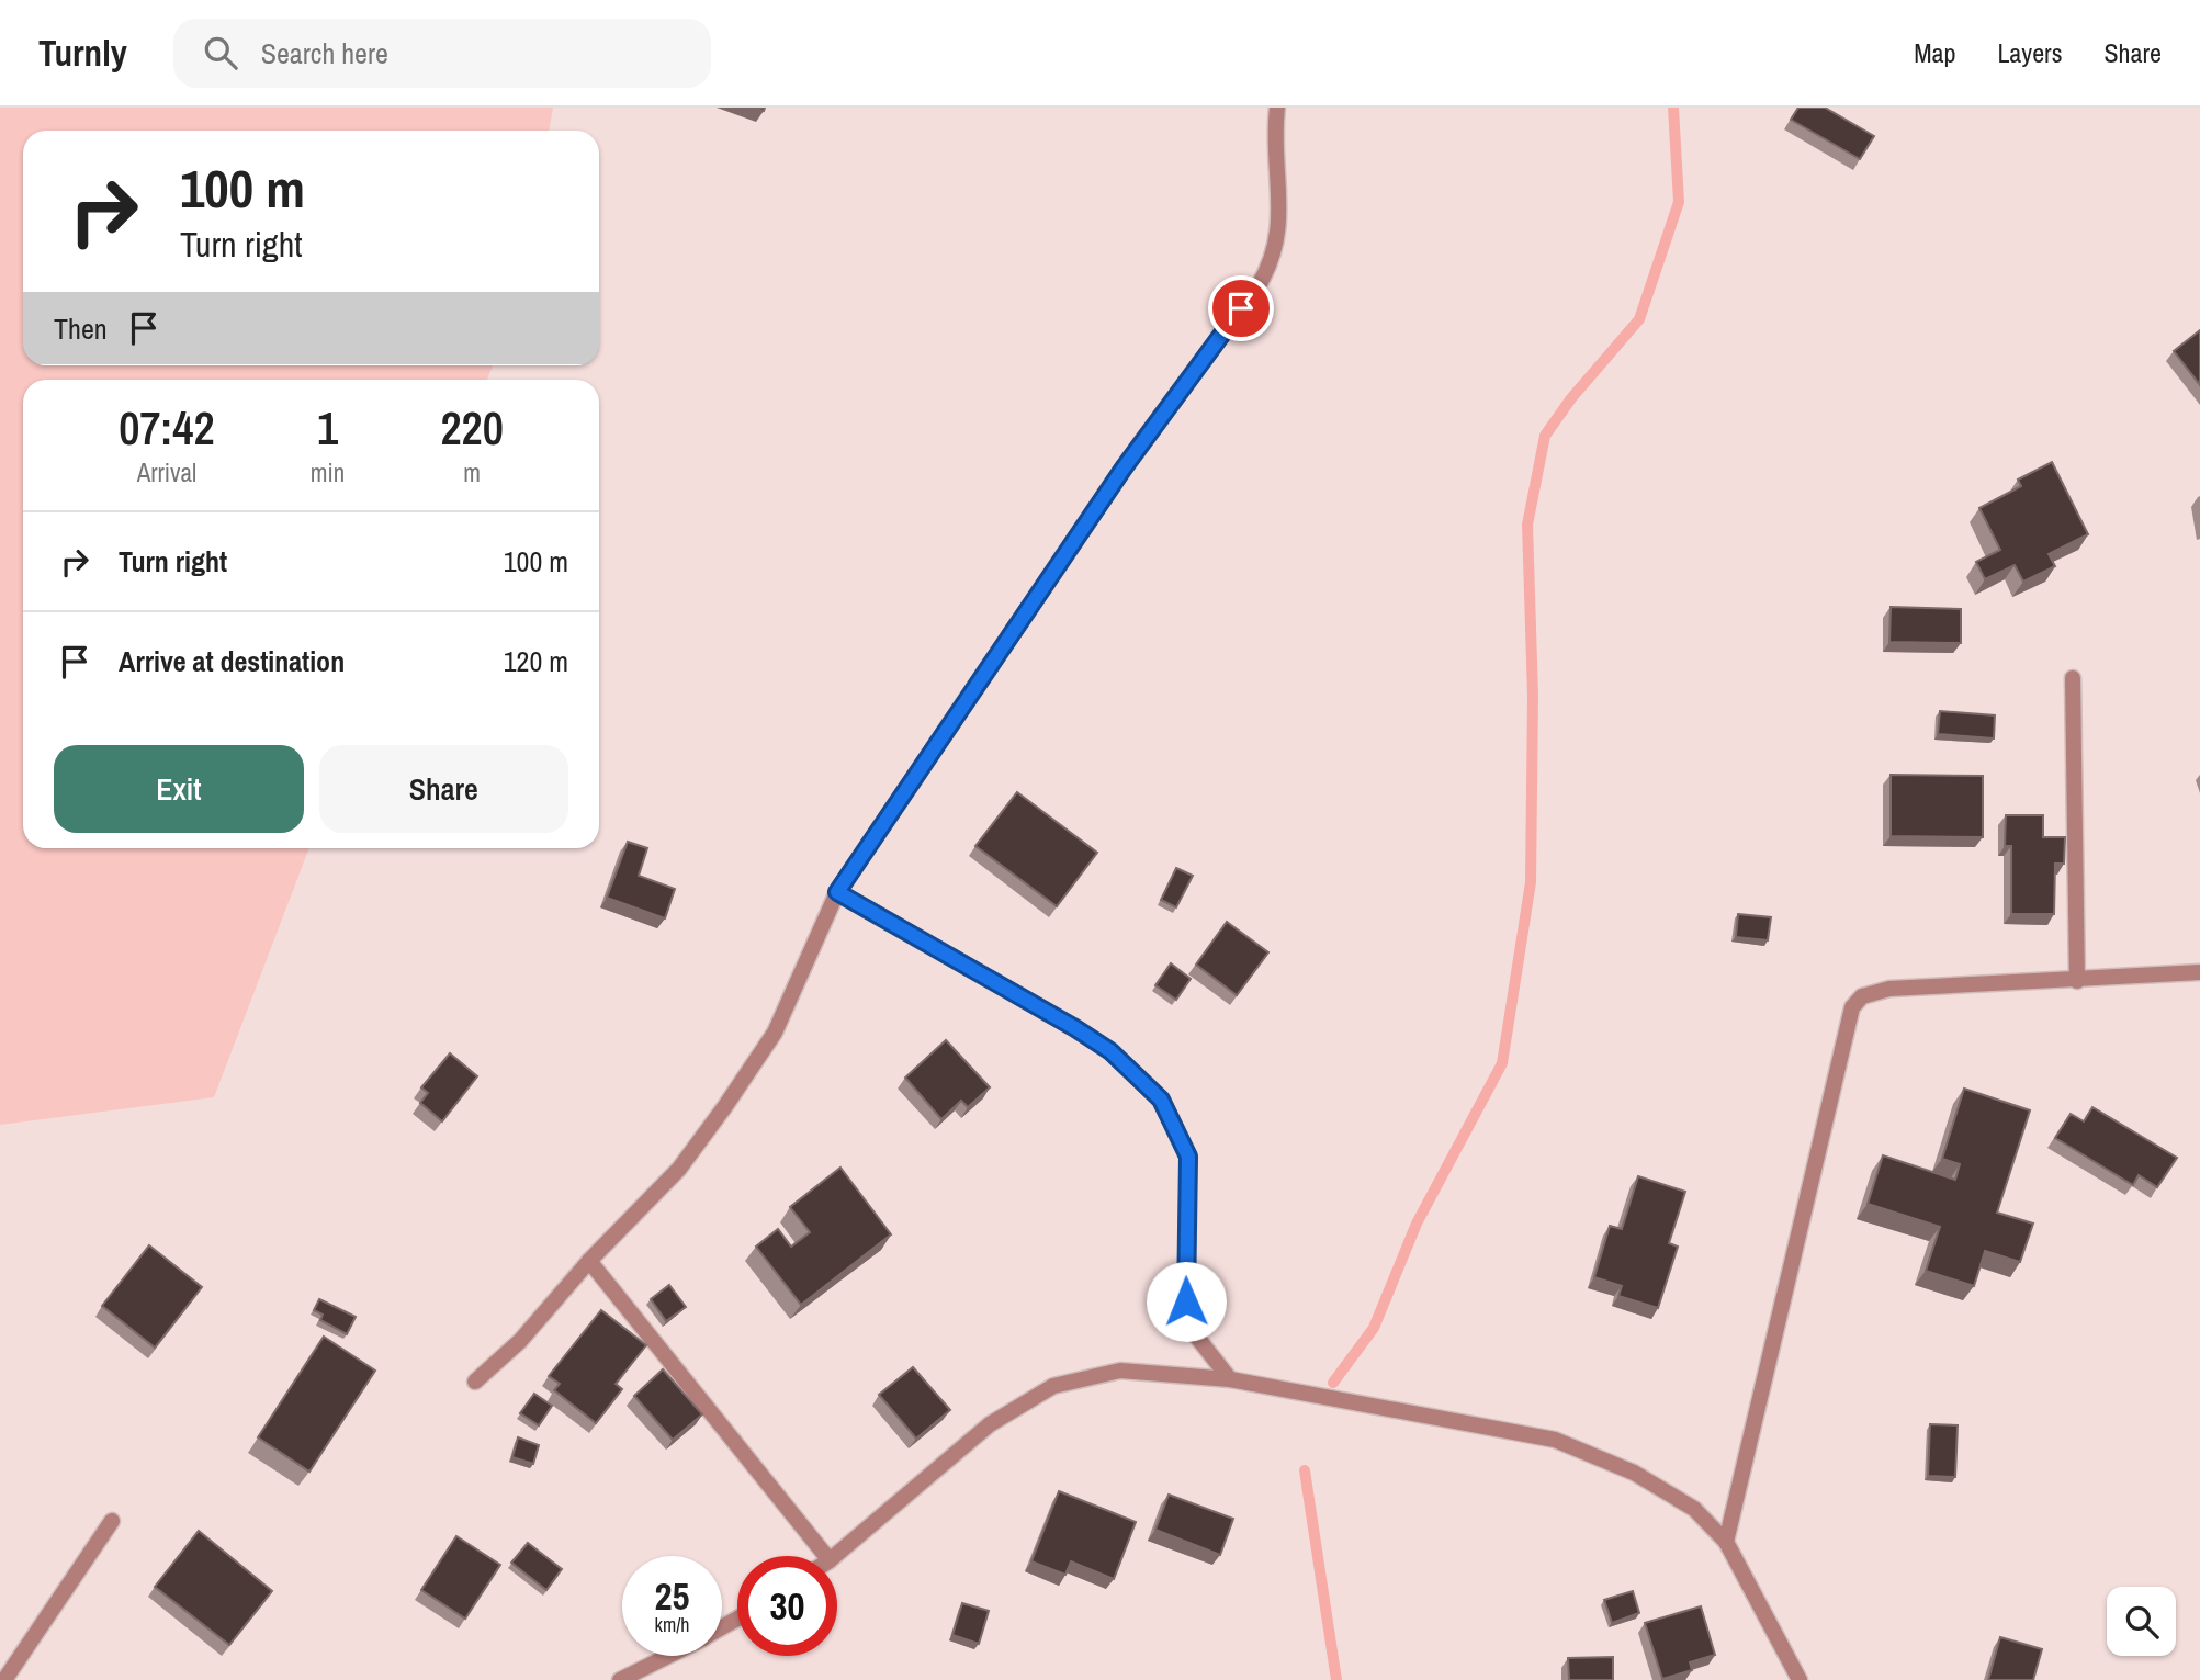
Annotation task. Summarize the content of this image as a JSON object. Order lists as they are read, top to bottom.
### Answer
{
  "page": {
    "header": "Turnly",
    "search": "Search here",
    "nav": ["Map", "Layers", "Share"],
    "turn": ["100 m", "Turn right"],
    "then": "Then",
    "eta": [
      "07:42",
      "Arrival",
      "1",
      "min",
      "220",
      "m"
    ],
    "list": [
      {
        "name": "Turn right",
        "value": "100 m"
      },
      {
        "name": "Arrive at destination",
        "value": "120 m"
      }
    ],
    "buttons": ["Exit", "Share"],
    "speed": "25 km/h",
    "limit": "30"
  }
}
